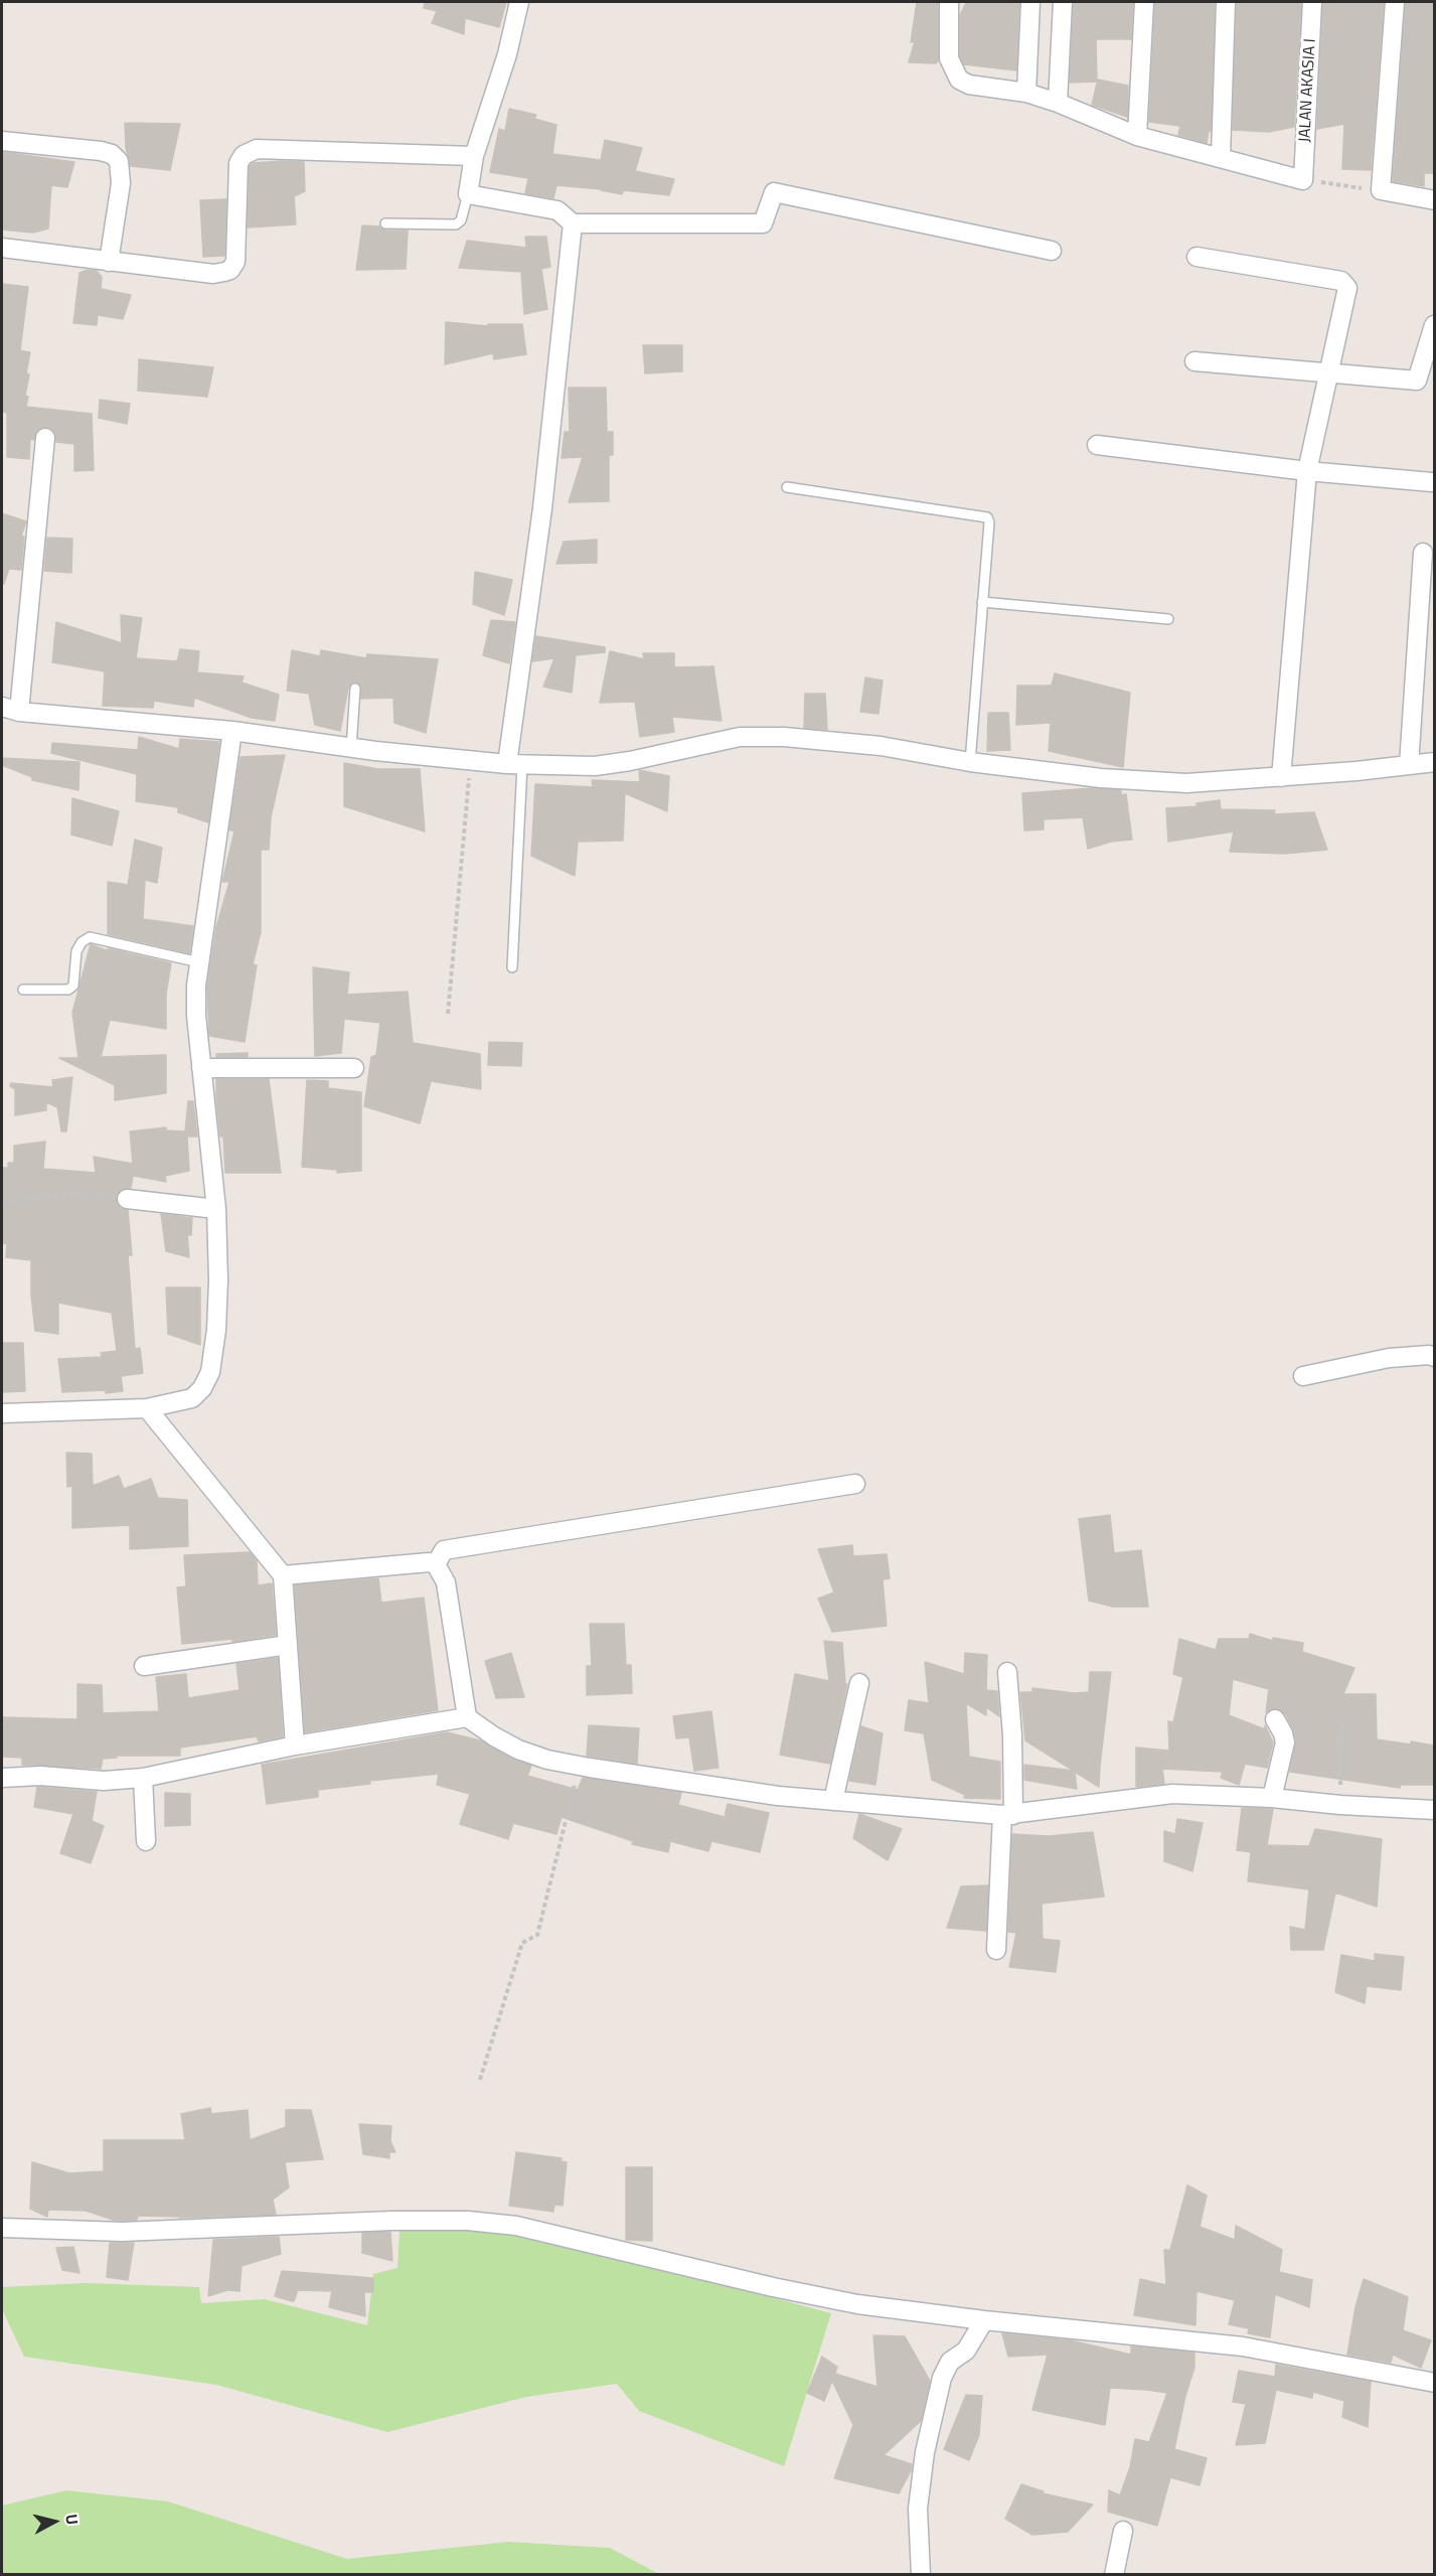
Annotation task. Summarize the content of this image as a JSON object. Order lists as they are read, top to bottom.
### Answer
{
  "streets": {
    "street": ["JALAN AKASIA I"]
  },
  "north": "right"
}
